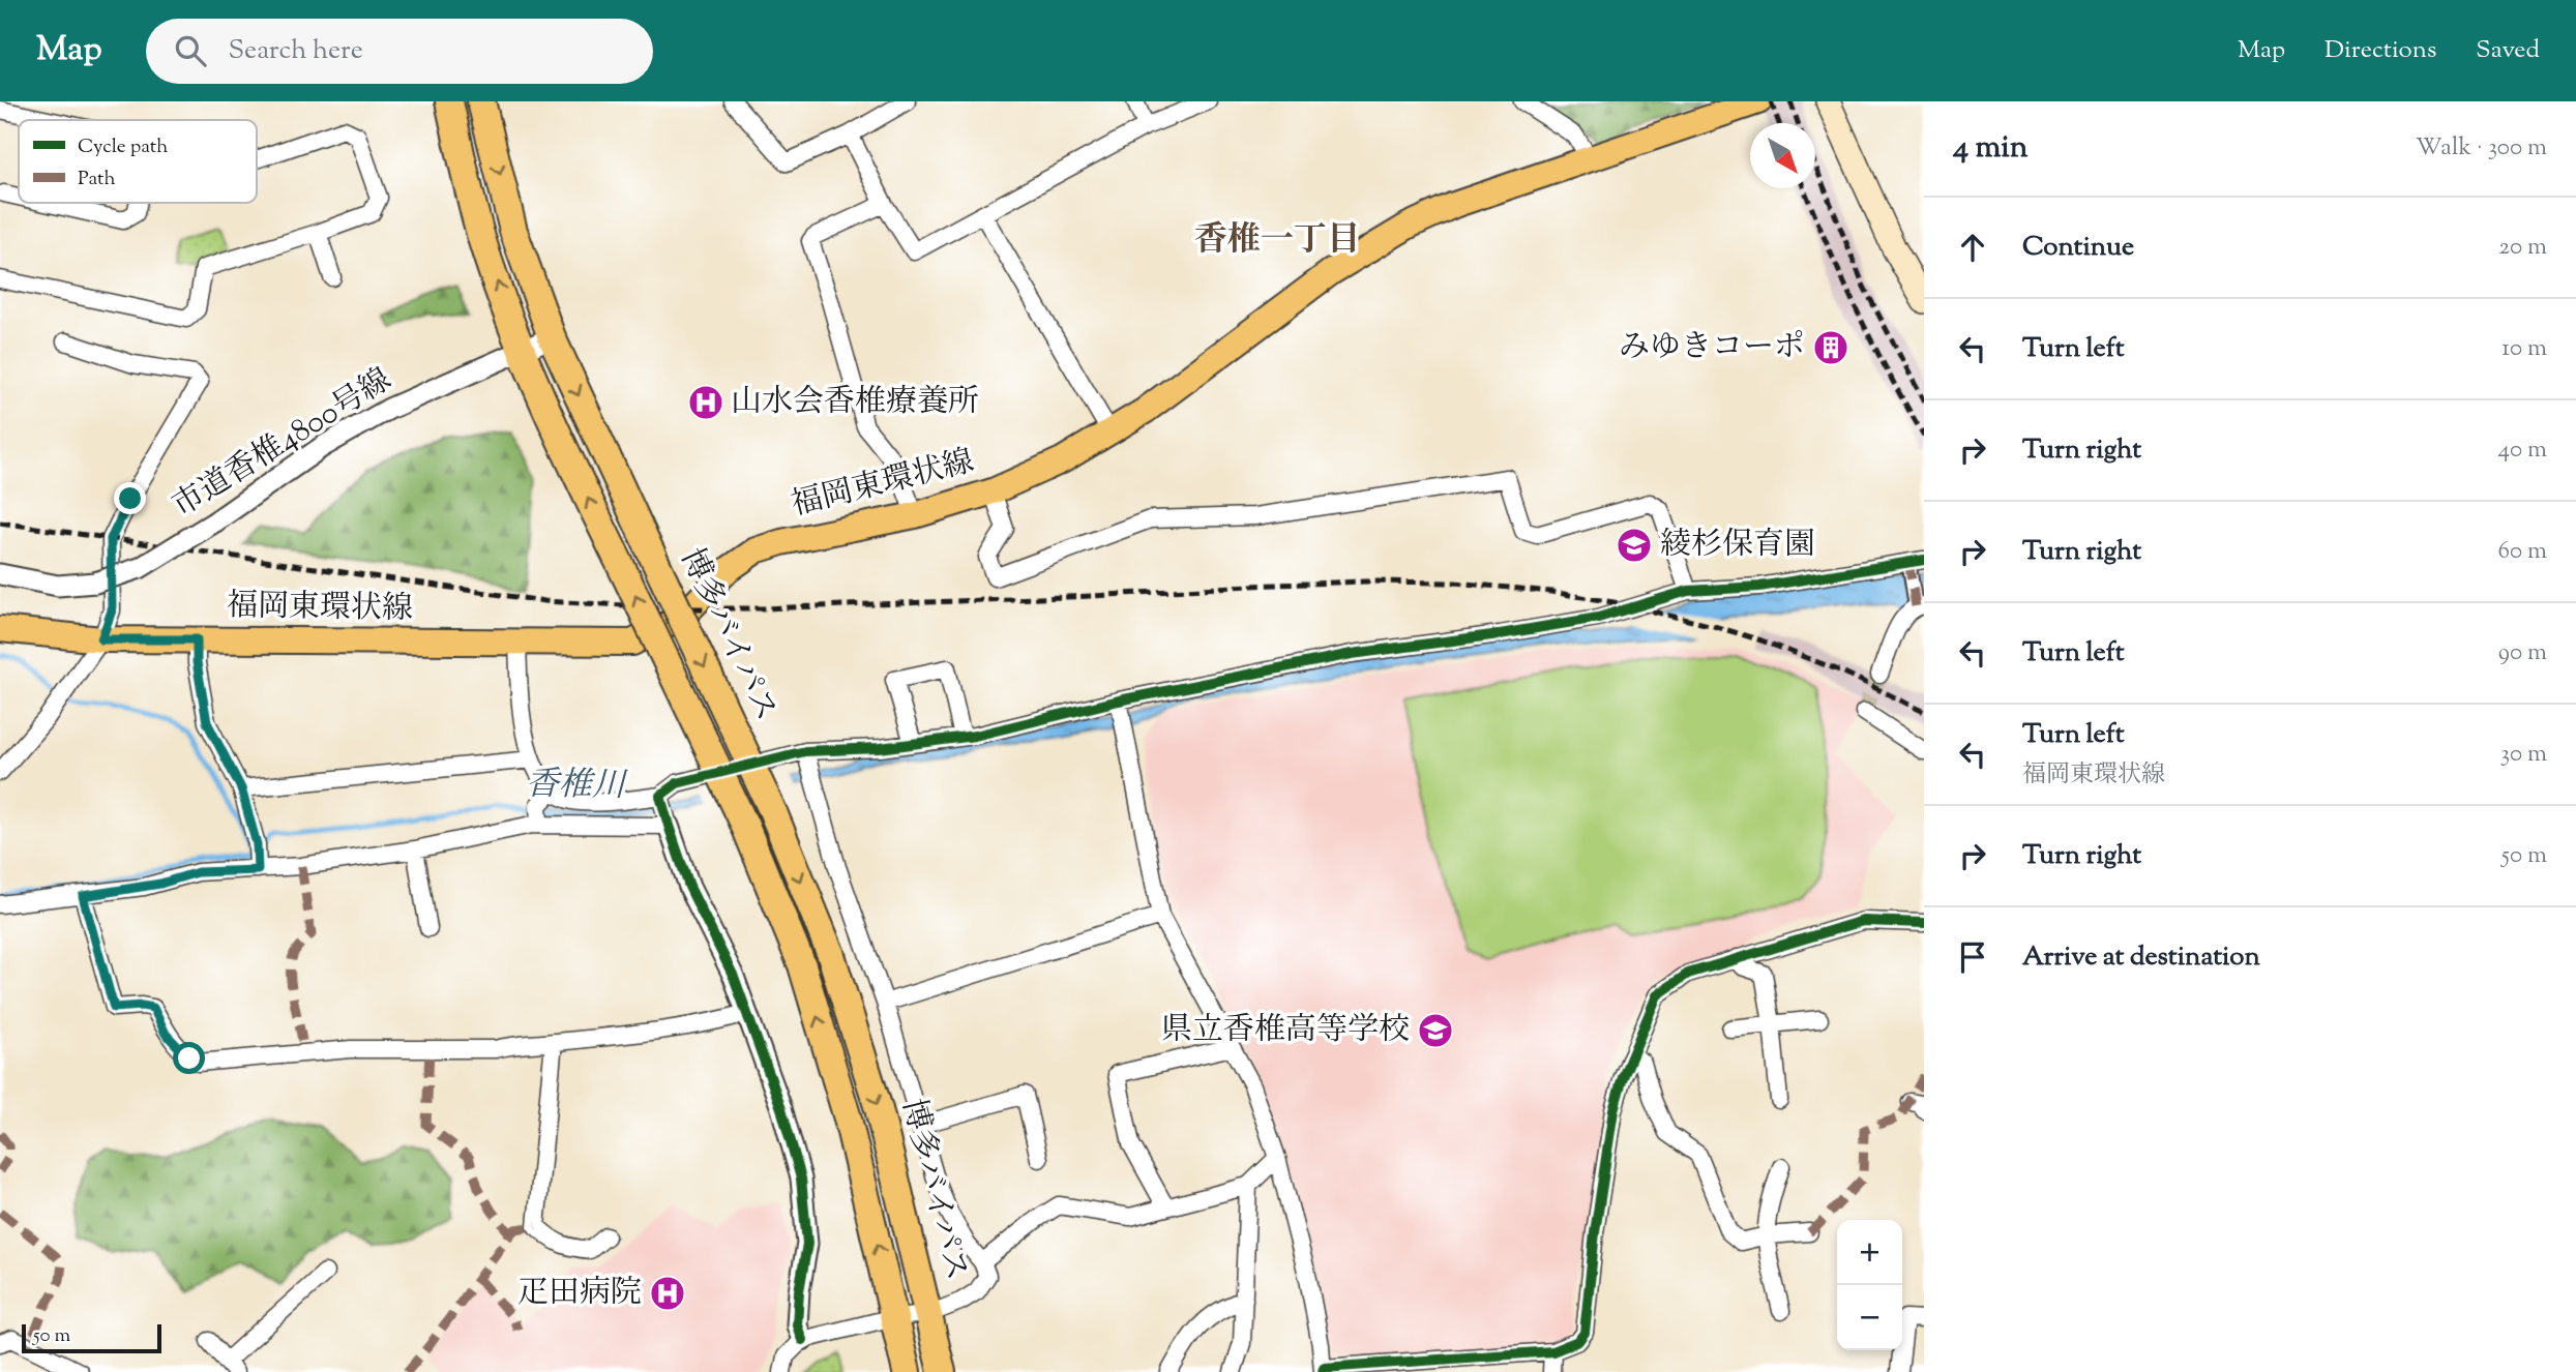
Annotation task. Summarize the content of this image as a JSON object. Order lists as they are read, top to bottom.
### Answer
{
  "streets": {
    "highway": ["博多バイパス"],
    "main road": ["福岡東環状線"],
    "street": ["市道香椎4800号線"]
  },
  "crossings": [
    ["市道香椎4800号線", "博多バイパス"]
  ],
  "districts": ["香椎一丁目"],
  "water": ["香椎川"],
  "places": {
    "building": ["みゆきコーポ"],
    "hospital": ["山水会香椎療養所", "疋田病院"],
    "school or university": ["綾杉保育園", "県立香椎高等学校"]
  },
  "legend": ["Cycle path", "Path"],
  "scale_bar": "50 m",
  "north": "bottom right",
  "page": {
    "header": "Map",
    "search": "Search here",
    "nav": ["Map", "Directions", "Saved"],
    "heading": ["4 min", "Walk · 300 m"],
    "list": [
      ["Continue", "20 m"],
      ["Turn left", "10 m"],
      ["Turn right", "40 m"],
      ["Turn right", "60 m"],
      ["Turn left", "90 m"],
      ["Turn left", "福岡東環状線", "30 m"],
      ["Turn right", "50 m"],
      "Arrive at destination"
    ],
    "map_buttons": ["+", "−"],
    "scale": "50 m"
  }
}
